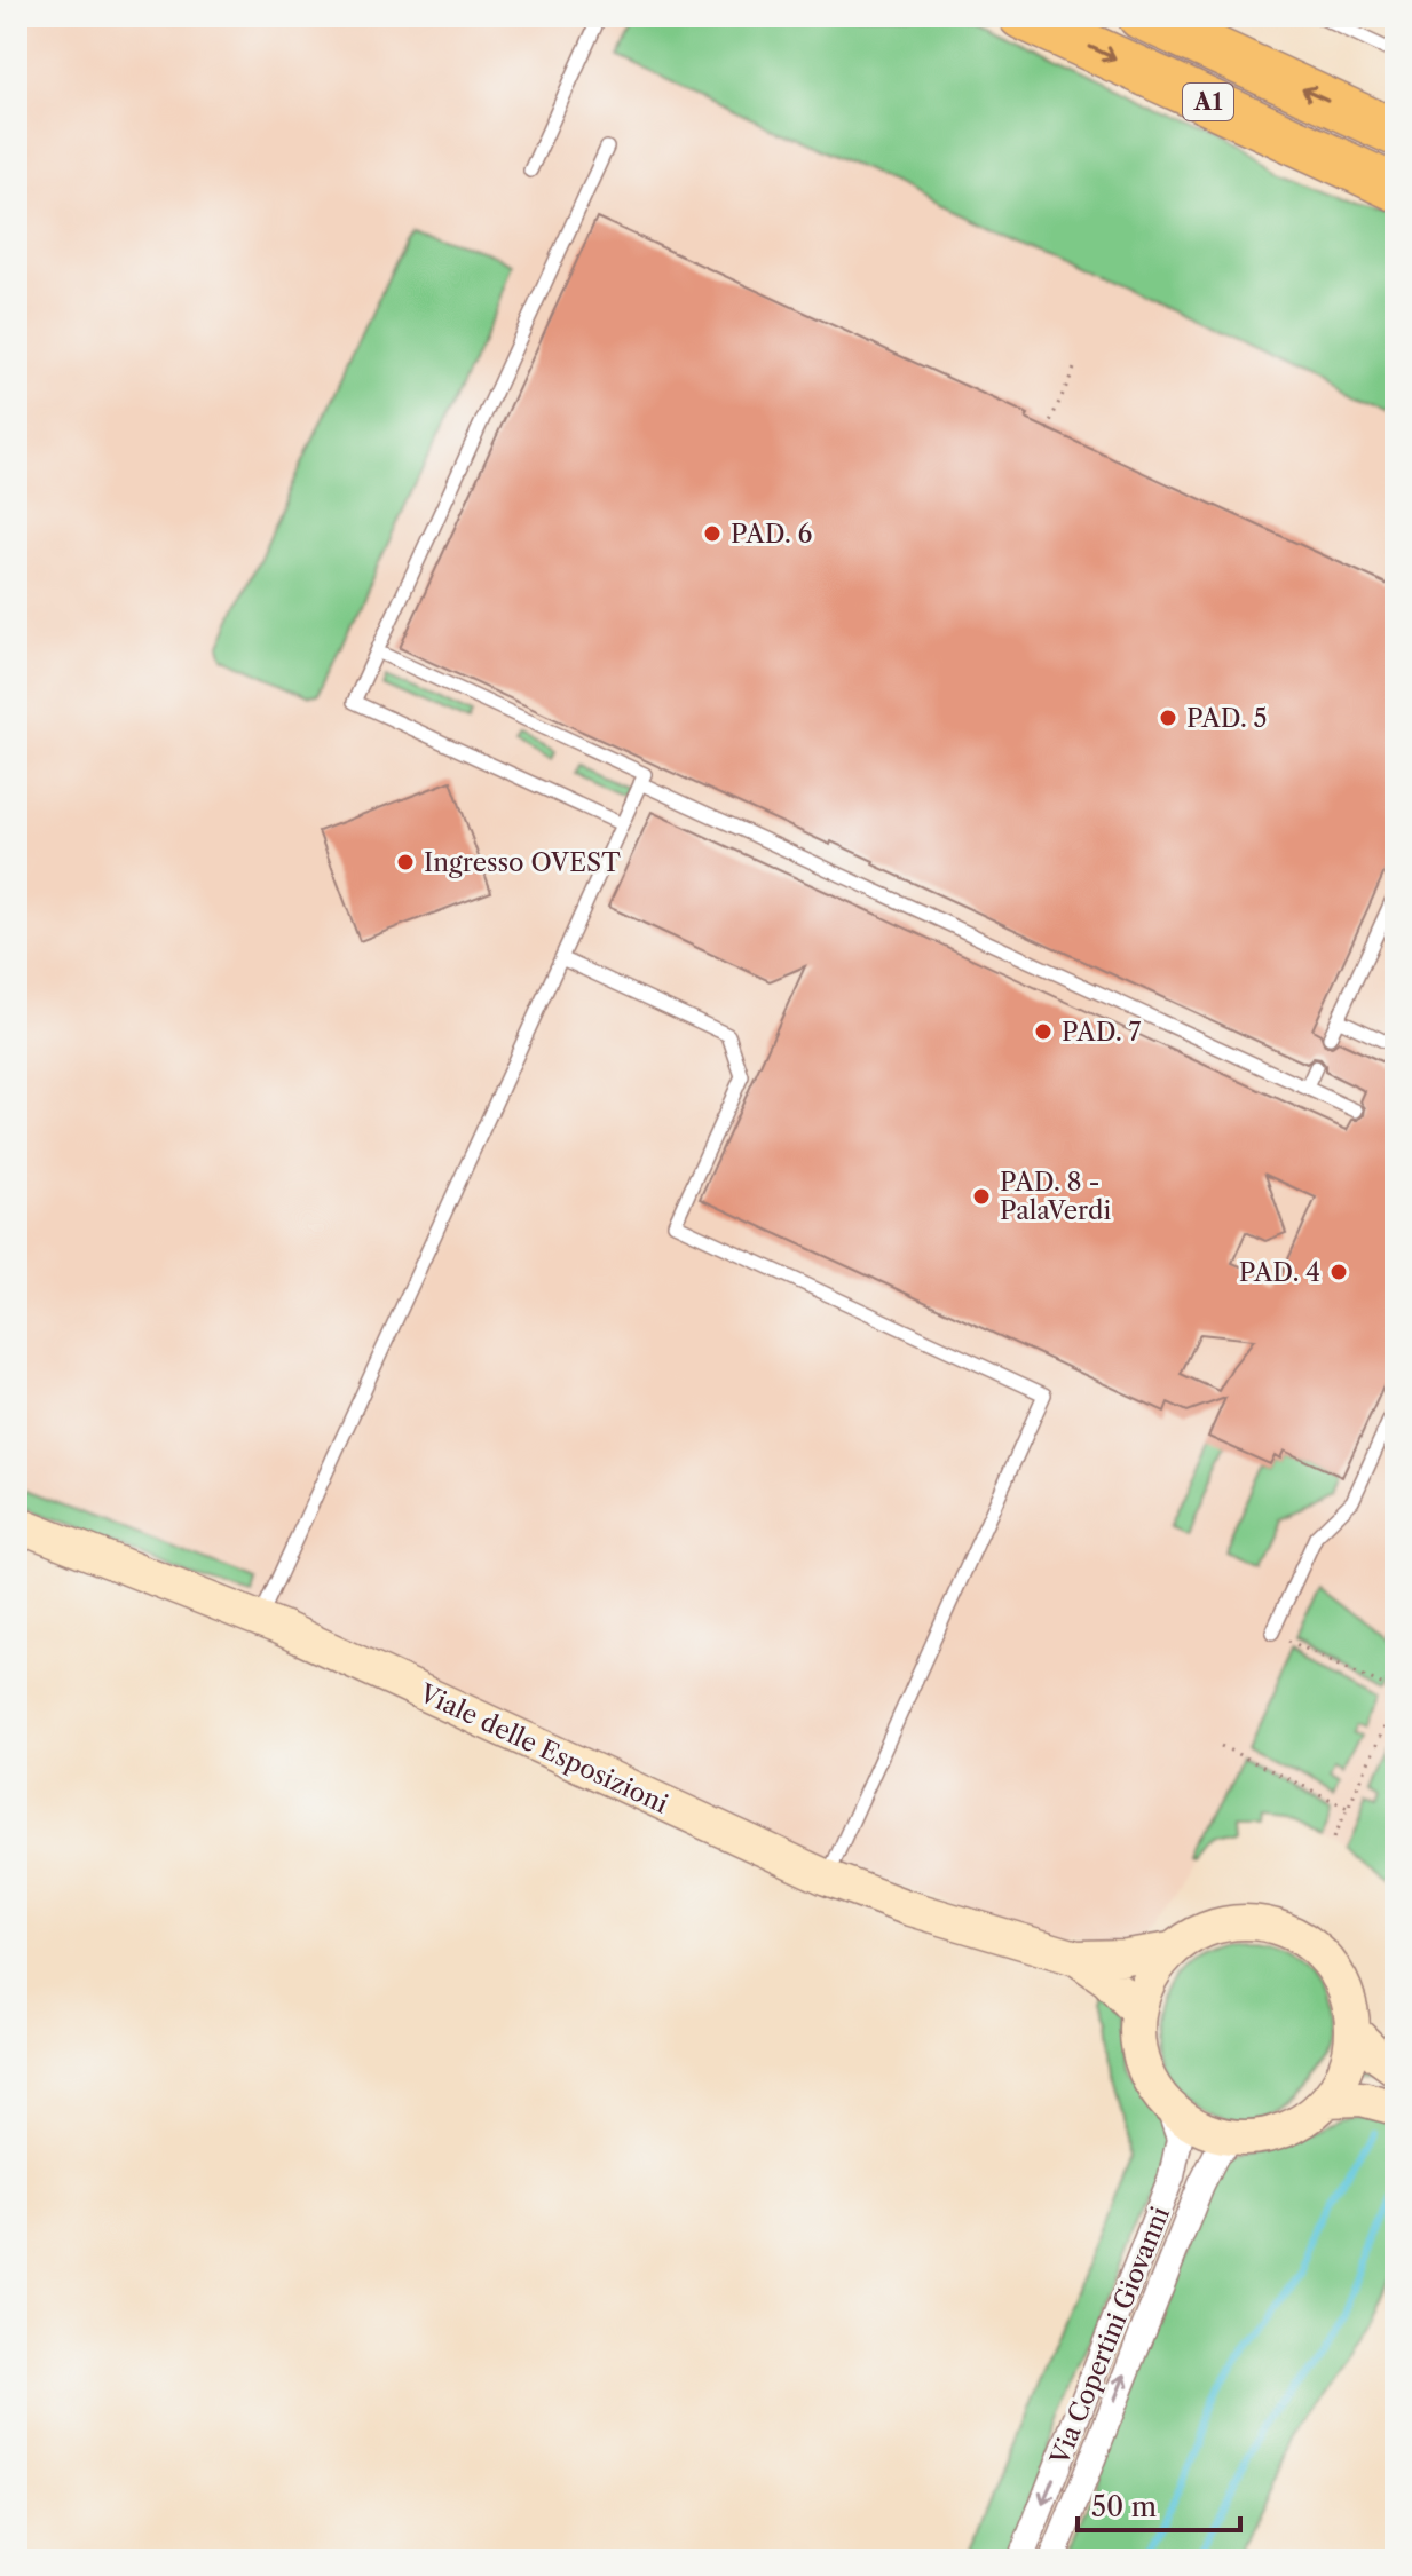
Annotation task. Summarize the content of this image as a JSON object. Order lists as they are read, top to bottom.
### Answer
{
  "streets": {
    "highway": ["A1"],
    "street": ["Viale delle Esposizioni", "Via Copertini Giovanni"]
  },
  "crossings": [
    ["Viale delle Esposizioni", "Via Copertini Giovanni"]
  ],
  "places": [
    "PAD. 6",
    "PAD. 5",
    "Ingresso OVEST",
    "PAD. 7",
    "PAD. 8 - PalaVerdi",
    "PAD. 4"
  ],
  "scale_bar": "50 m"
}
